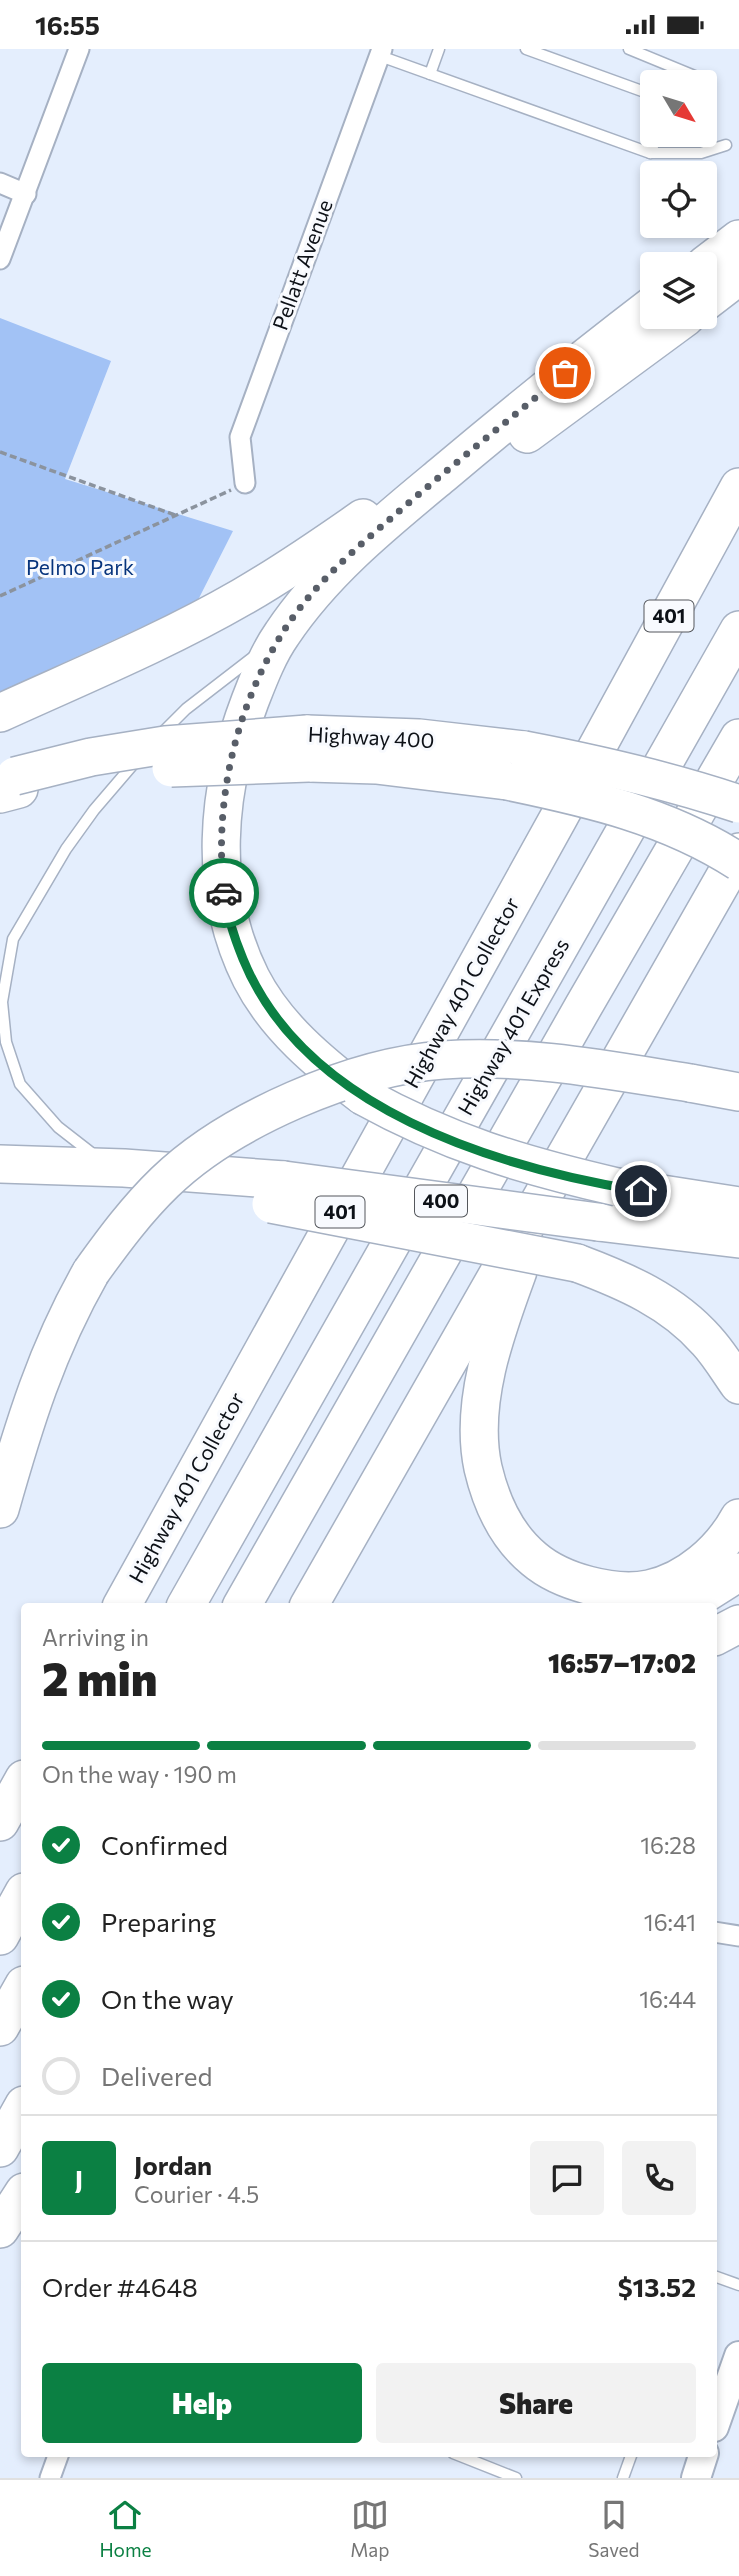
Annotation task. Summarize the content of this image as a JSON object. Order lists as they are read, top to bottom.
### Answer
{
  "streets": {
    "highway": [
      "401",
      "Highway 400",
      "Highway 401 Collector",
      "Highway 401 Express",
      "400"
    ],
    "street": ["Pellatt Avenue"]
  },
  "parks": ["Pelmo Park"],
  "north": "bottom right",
  "page": {
    "status": "16:55",
    "heading": ["2 min", "Arriving in", "16:57–17:02"],
    "panel": [
      "Jordan",
      "Courier · 4.5",
      "Order #4648",
      "$13.52"
    ],
    "bar": "On the way · 190 m",
    "list": [
      ["Confirmed", "16:28"],
      ["Preparing", "16:41"],
      ["On the way", "16:44"],
      "Delivered"
    ],
    "round": "J",
    "buttons": ["Help", "Share"],
    "tabs": ["Home", "Map", "Saved"]
  }
}
